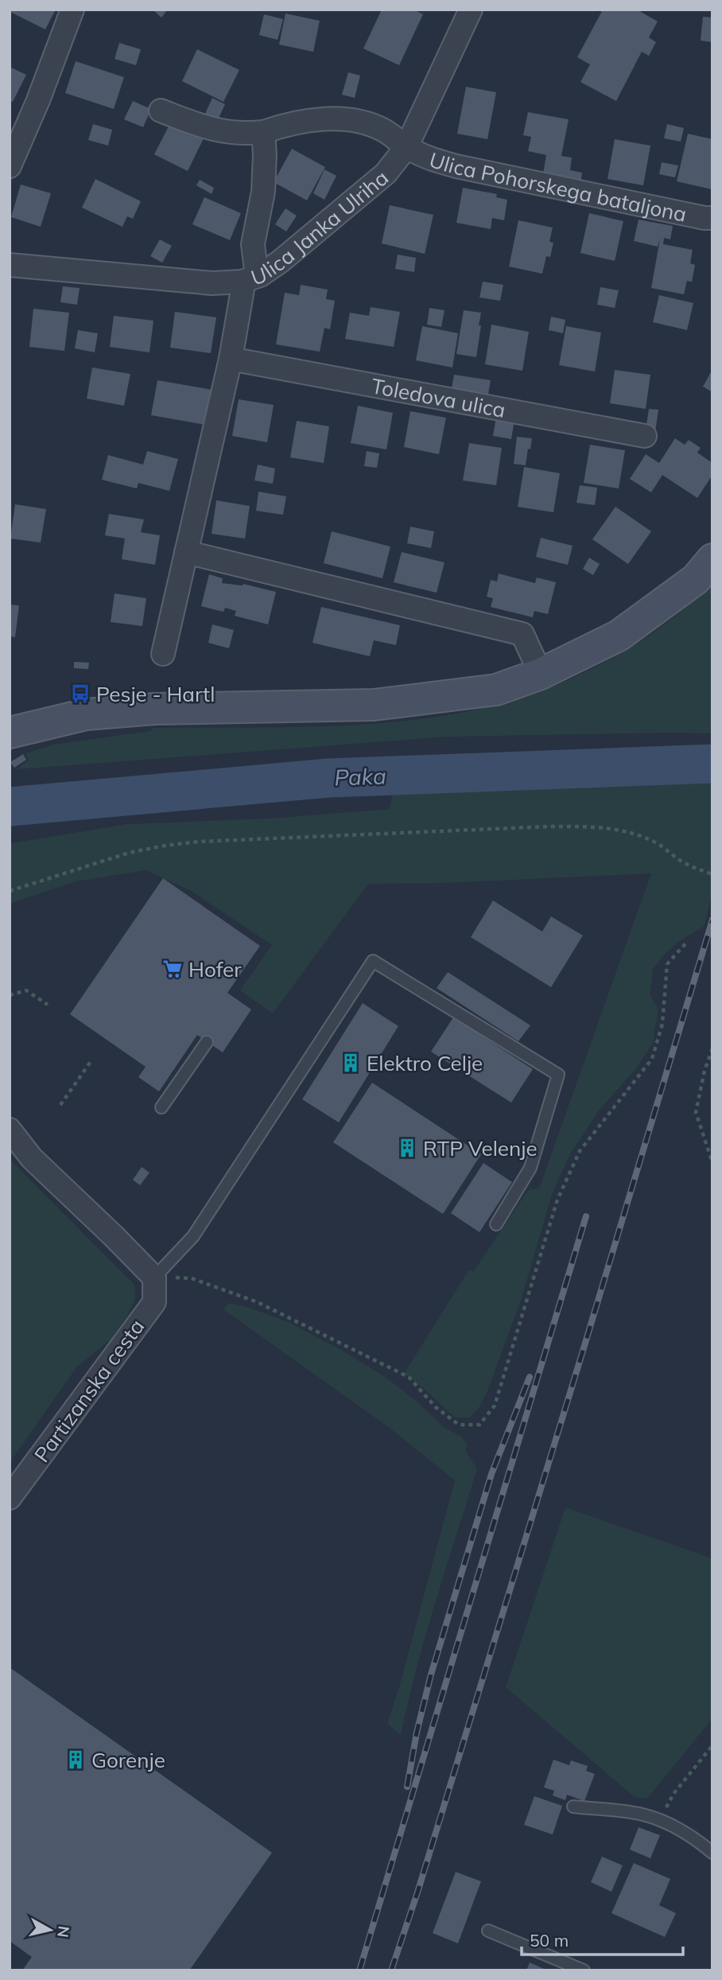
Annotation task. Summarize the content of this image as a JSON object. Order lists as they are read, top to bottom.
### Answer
{
  "streets": {
    "street": [
      "Ulica Pohorskega bataljona",
      "Ulica Janka Ulriha",
      "Toledova ulica",
      "Partizanska cesta"
    ]
  },
  "crossings": [
    ["Ulica Pohorskega bataljona", "Ulica Janka Ulriha"],
    ["Ulica Janka Ulriha", "Toledova ulica"]
  ],
  "water": ["Paka"],
  "places": {
    "bus stop": ["Pesje - Hartl"],
    "supermarket": ["Hofer"],
    "building": ["Elektro Celje", "RTP Velenje", "Gorenje"]
  },
  "scale_bar": "50 m",
  "north": "right"
}
